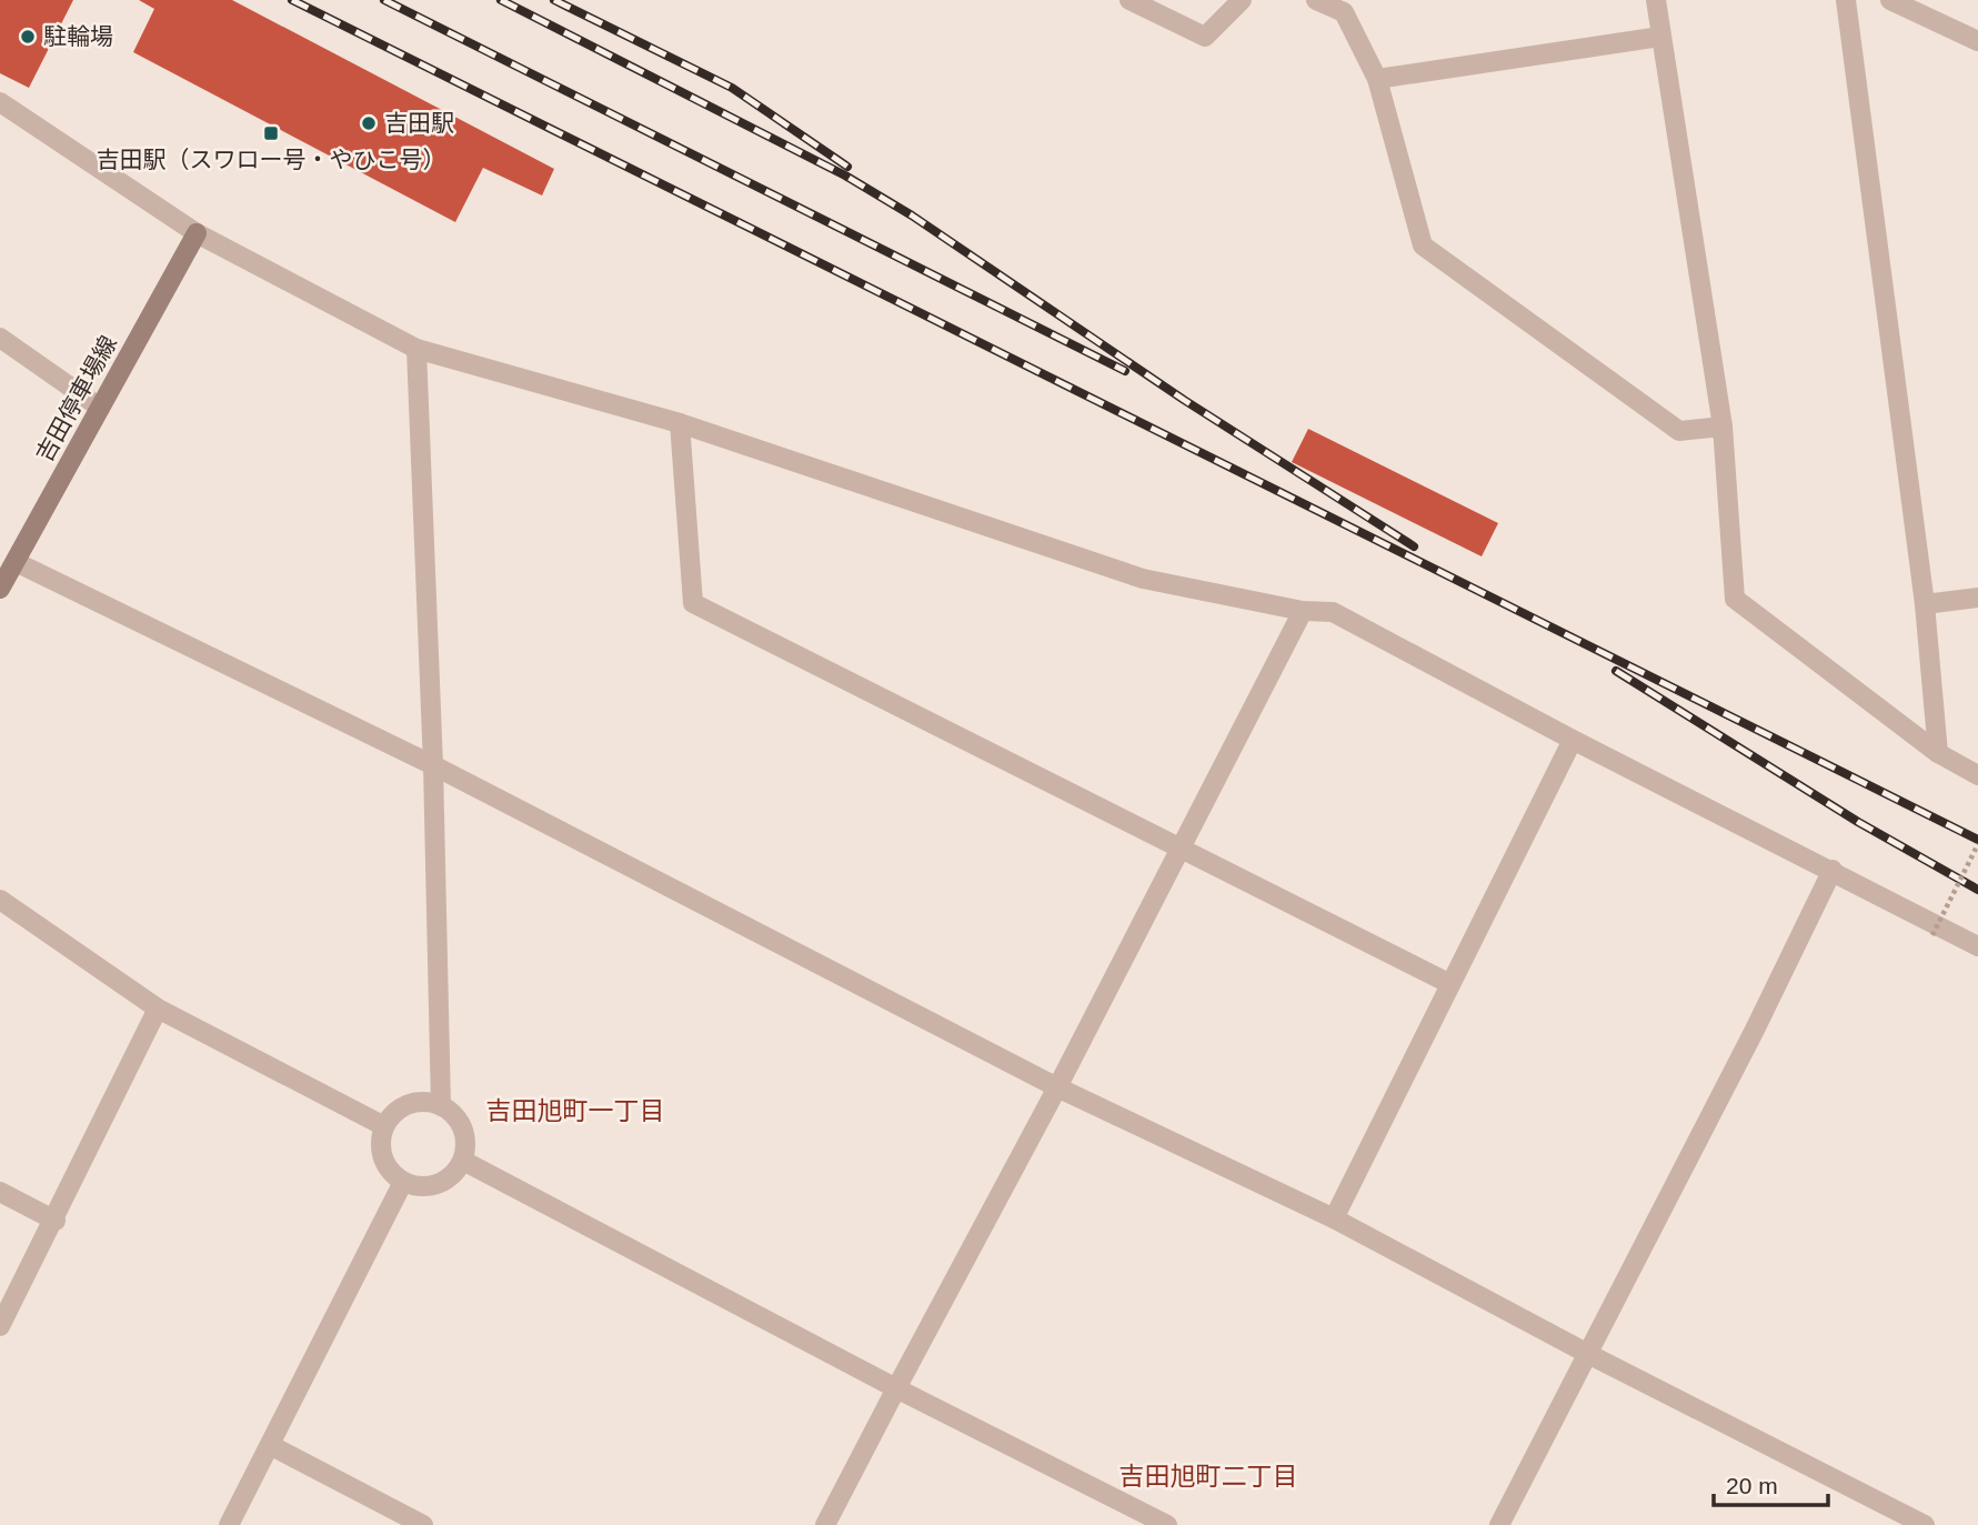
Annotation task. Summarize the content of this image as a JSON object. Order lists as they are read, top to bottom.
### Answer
{
  "streets": {
    "main road": ["吉田停車場線"]
  },
  "districts": ["吉田旭町一丁目", "吉田旭町二丁目"],
  "places": {
    "other": ["駐輪場", "吉田駅"],
    "transit": ["吉田駅（スワロー号・やひこ号）"]
  },
  "scale_bar": "20 m"
}
